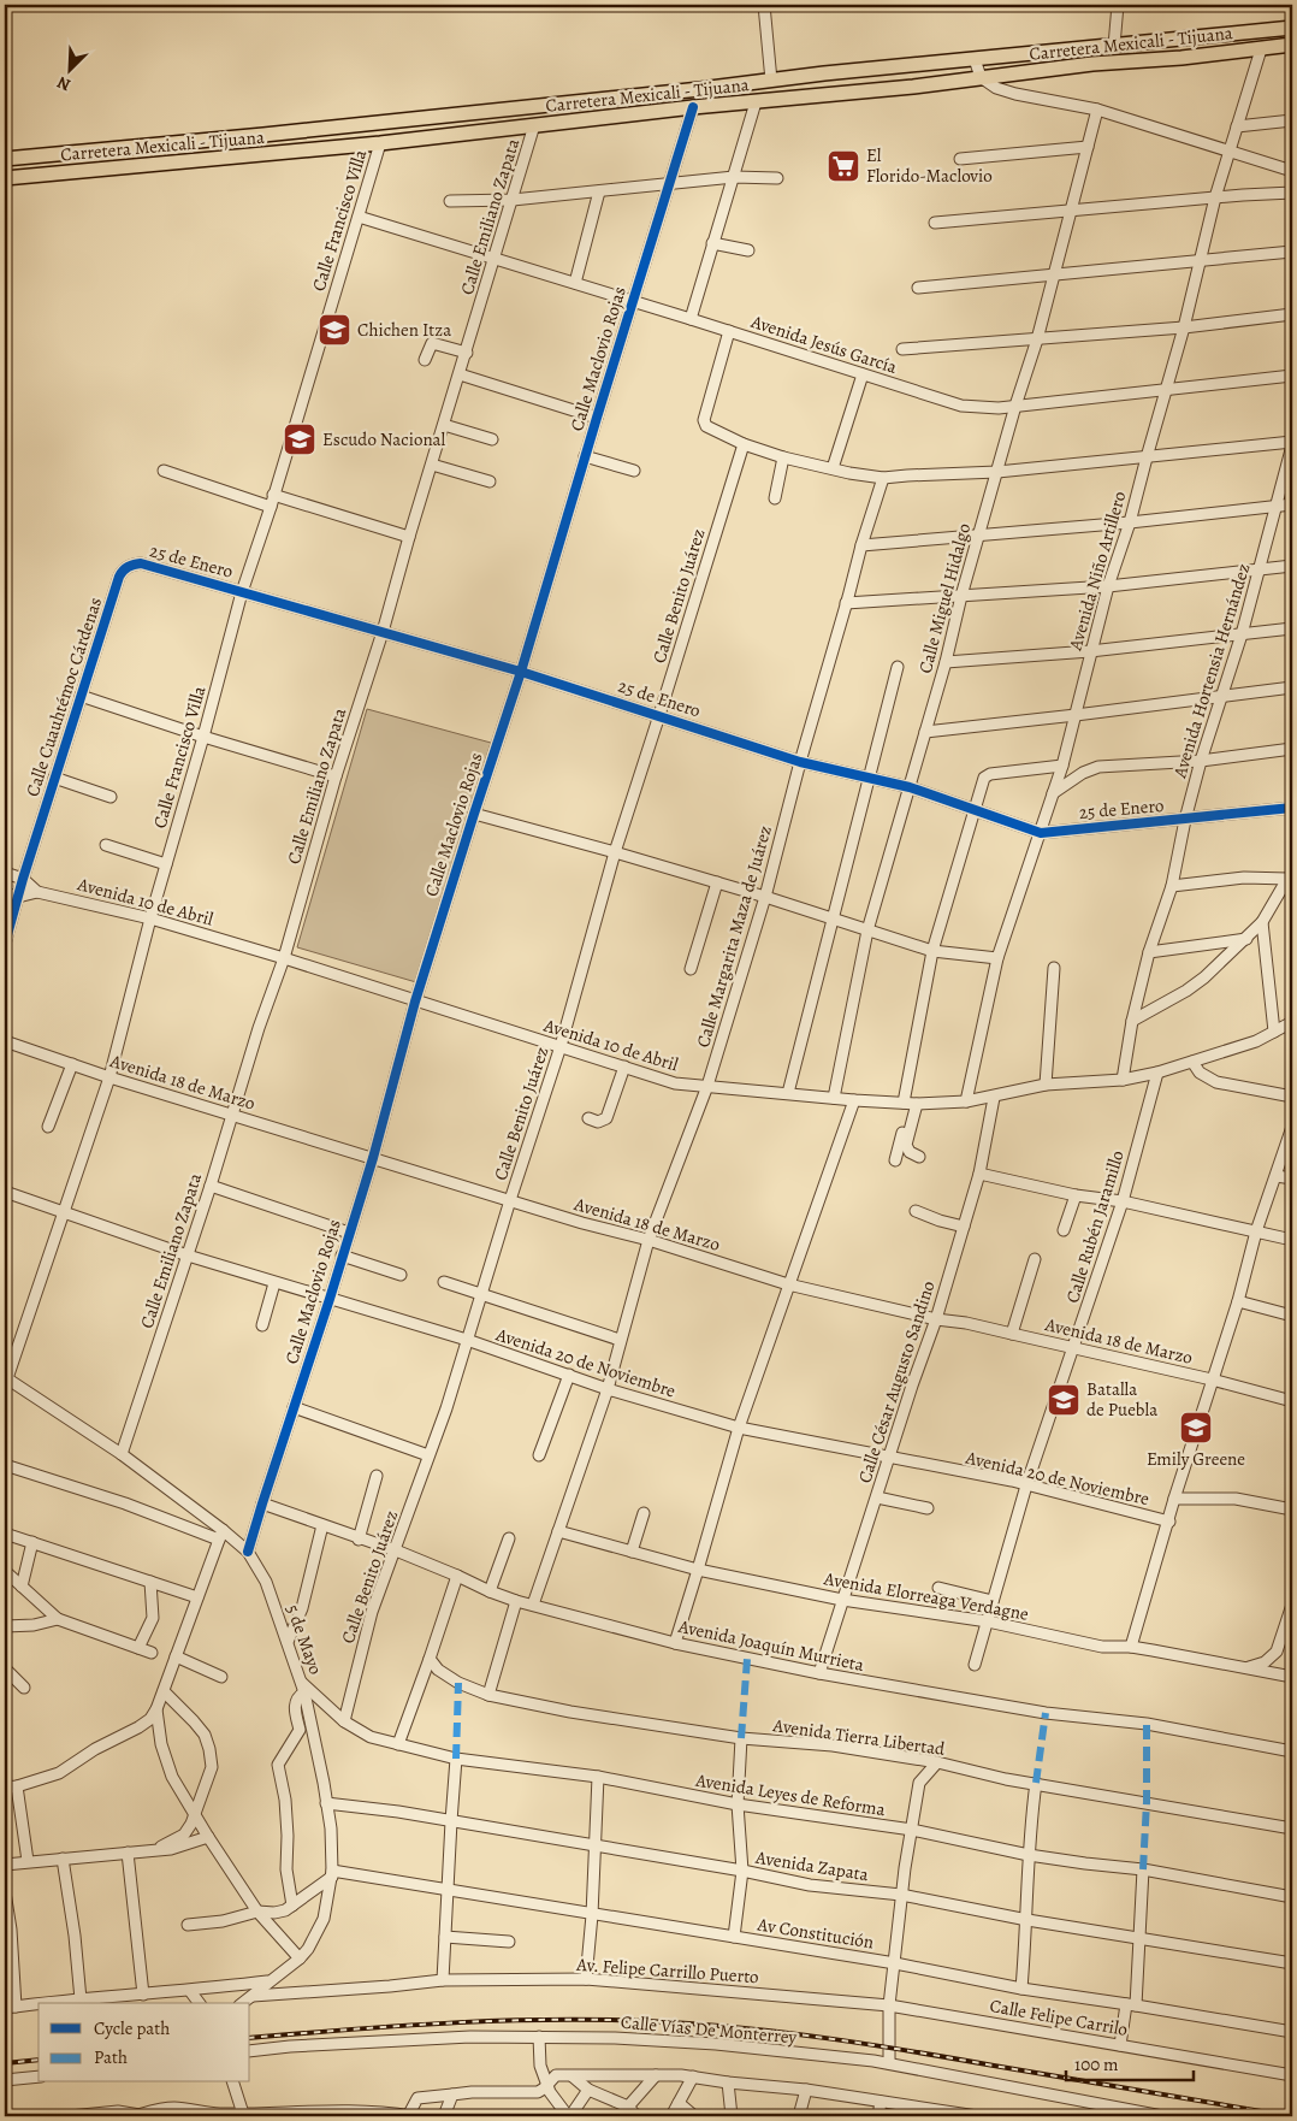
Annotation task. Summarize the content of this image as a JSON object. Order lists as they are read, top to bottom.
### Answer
{
  "streets": {
    "main road": ["Carretera Mexicali - Tijuana"],
    "street": [
      "Calle Emiliano Zapata",
      "Calle Francisco Villa",
      "Avenida Jesús García",
      "Calle Maclovio Rojas",
      "25 de Enero",
      "Avenida Niño Artillero",
      "Calle Benito Juárez",
      "Calle Miguel Hidalgo",
      "Avenida Hortensia Hernández",
      "Calle Cuauhtémoc Cárdenas",
      "Avenida 10 de Abril",
      "Calle Margarita Maza de Juárez",
      "Avenida 18 de Marzo",
      "Calle Rubén Jaramillo",
      "Avenida 20 de Noviembre",
      "Calle César Augusto Sandino",
      "Avenida Elorreaga Verdagne",
      "5 de Mayo",
      "Avenida Joaquín Murrieta",
      "Avenida Tierra Libertad",
      "Avenida Leyes de Reforma",
      "Avenida Zapata",
      "Av Constitución",
      "Av. Felipe Carrillo Puerto",
      "Calle Felipe Carrilo",
      "Calle Vías De Monterrey"
    ]
  },
  "crossings": [
    ["Carretera Mexicali - Tijuana", "Calle Emiliano Zapata"],
    ["Carretera Mexicali - Tijuana", "Calle Francisco Villa"],
    ["Carretera Mexicali - Tijuana", "Calle Maclovio Rojas"],
    ["Carretera Mexicali - Tijuana", "Avenida Niño Artillero"],
    ["Calle Emiliano Zapata", "Avenida Jesús García"],
    ["Calle Emiliano Zapata", "25 de Enero"],
    ["Calle Emiliano Zapata", "Avenida 10 de Abril"],
    ["Calle Emiliano Zapata", "Avenida 18 de Marzo"],
    ["Calle Emiliano Zapata", "Avenida 20 de Noviembre"],
    ["Calle Emiliano Zapata", "5 de Mayo"],
    ["Calle Francisco Villa", "Avenida Jesús García"],
    ["Calle Francisco Villa", "25 de Enero"],
    ["Calle Francisco Villa", "Avenida 10 de Abril"],
    ["Calle Francisco Villa", "Avenida 18 de Marzo"],
    ["Calle Francisco Villa", "Avenida 20 de Noviembre"],
    ["Calle Francisco Villa", "5 de Mayo"],
    ["Avenida Jesús García", "Calle Maclovio Rojas"],
    ["Avenida Jesús García", "Avenida Niño Artillero"],
    ["Avenida Jesús García", "Calle Miguel Hidalgo"],
    ["Calle Maclovio Rojas", "25 de Enero"],
    ["Calle Maclovio Rojas", "Avenida 10 de Abril"],
    ["Calle Maclovio Rojas", "Avenida 18 de Marzo"],
    ["Calle Maclovio Rojas", "Avenida 20 de Noviembre"],
    ["Calle Maclovio Rojas", "5 de Mayo"],
    ["Calle Maclovio Rojas", "Avenida Joaquín Murrieta"],
    ["25 de Enero", "Avenida Niño Artillero"],
    ["25 de Enero", "Calle Benito Juárez"],
    ["25 de Enero", "Calle Miguel Hidalgo"],
    ["25 de Enero", "Avenida Hortensia Hernández"],
    ["25 de Enero", "Calle Cuauhtémoc Cárdenas"],
    ["25 de Enero", "Calle Margarita Maza de Juárez"],
    ["Avenida Niño Artillero", "Avenida 10 de Abril"],
    ["Calle Benito Juárez", "Avenida 10 de Abril"],
    ["Calle Benito Juárez", "Avenida 18 de Marzo"],
    ["Calle Benito Juárez", "Avenida 20 de Noviembre"],
    ["Calle Benito Juárez", "Avenida Joaquín Murrieta"],
    ["Calle Benito Juárez", "Avenida Leyes de Reforma"],
    ["Calle Miguel Hidalgo", "Avenida 10 de Abril"],
    ["Avenida Hortensia Hernández", "Avenida 10 de Abril"],
    ["Avenida 10 de Abril", "Calle Margarita Maza de Juárez"],
    ["Avenida 10 de Abril", "Calle Rubén Jaramillo"],
    ["Avenida 10 de Abril", "Calle César Augusto Sandino"],
    ["Calle Margarita Maza de Juárez", "Avenida 18 de Marzo"],
    ["Calle Margarita Maza de Juárez", "Avenida 20 de Noviembre"],
    ["Calle Margarita Maza de Juárez", "Avenida Elorreaga Verdagne"],
    ["Calle Margarita Maza de Juárez", "Avenida Joaquín Murrieta"],
    ["Avenida 18 de Marzo", "Calle Rubén Jaramillo"],
    ["Avenida 18 de Marzo", "Calle César Augusto Sandino"],
    ["Calle Rubén Jaramillo", "Avenida 20 de Noviembre"],
    ["Calle Rubén Jaramillo", "Avenida Elorreaga Verdagne"],
    ["Avenida 20 de Noviembre", "Calle César Augusto Sandino"],
    ["Calle César Augusto Sandino", "Avenida Elorreaga Verdagne"],
    ["Calle César Augusto Sandino", "Avenida Joaquín Murrieta"],
    ["5 de Mayo", "Avenida Leyes de Reforma"],
    ["5 de Mayo", "Avenida Zapata"],
    ["5 de Mayo", "Av Constitución"],
    ["5 de Mayo", "Av. Felipe Carrillo Puerto"],
    ["Av. Felipe Carrillo Puerto", "Calle Felipe Carrilo"]
  ],
  "places": {
    "supermarket": ["El Florido-Maclovio"],
    "school or university": [
      "Chichen Itza",
      "Escudo Nacional",
      "Batalla de Puebla",
      "Emily Greene"
    ]
  },
  "legend": ["Cycle path", "Path"],
  "scale_bar": "100 m",
  "north": "bottom left"
}
